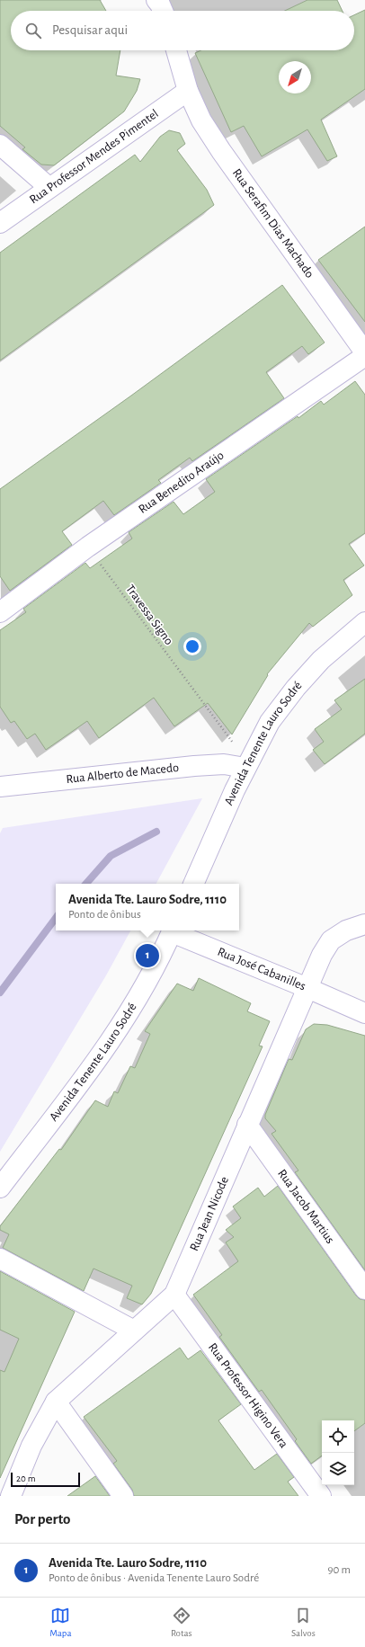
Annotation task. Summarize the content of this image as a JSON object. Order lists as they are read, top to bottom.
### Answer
{
  "streets": {
    "street": [
      "Rua Professor Mendes Pimentel",
      "Rua Serafim Dias Machado",
      "Rua Benedito Araújo",
      "Avenida Tenente Lauro Sodré",
      "Rua Alberto de Macedo",
      "Rua José Cabanilles",
      "Rua Jacob Martius",
      "Rua Jean Nicode",
      "Rua Professor Higino Vera"
    ],
    "path": ["Travessa Signo"]
  },
  "crossings": [
    ["Rua Professor Mendes Pimentel", "Rua Serafim Dias Machado"],
    ["Rua Benedito Araújo", "Travessa Signo"],
    ["Travessa Signo", "Avenida Tenente Lauro Sodré"],
    ["Travessa Signo", "Rua Alberto de Macedo"],
    ["Avenida Tenente Lauro Sodré", "Rua Alberto de Macedo"],
    ["Avenida Tenente Lauro Sodré", "Rua José Cabanilles"],
    ["Rua José Cabanilles", "Rua Jean Nicode"],
    ["Rua Jacob Martius", "Rua Jean Nicode"],
    ["Rua Jean Nicode", "Rua Professor Higino Vera"]
  ],
  "scale_bar": "20 m",
  "north": "bottom left",
  "page": {
    "search": "Pesquisar aqui",
    "popup": ["Avenida Tte. Lauro Sodre, 1110", "Ponto de ônibus"],
    "pins": "1",
    "scale": "20 m",
    "heading": "Por perto",
    "list": [
      {
        "mark": "1",
        "name": "Avenida Tte. Lauro Sodre, 1110",
        "note": "Ponto de ônibus · Avenida Tenente Lauro Sodré",
        "value": "90 m"
      }
    ],
    "nav": ["Mapa", "Rotas", "Salvos"]
  }
}
